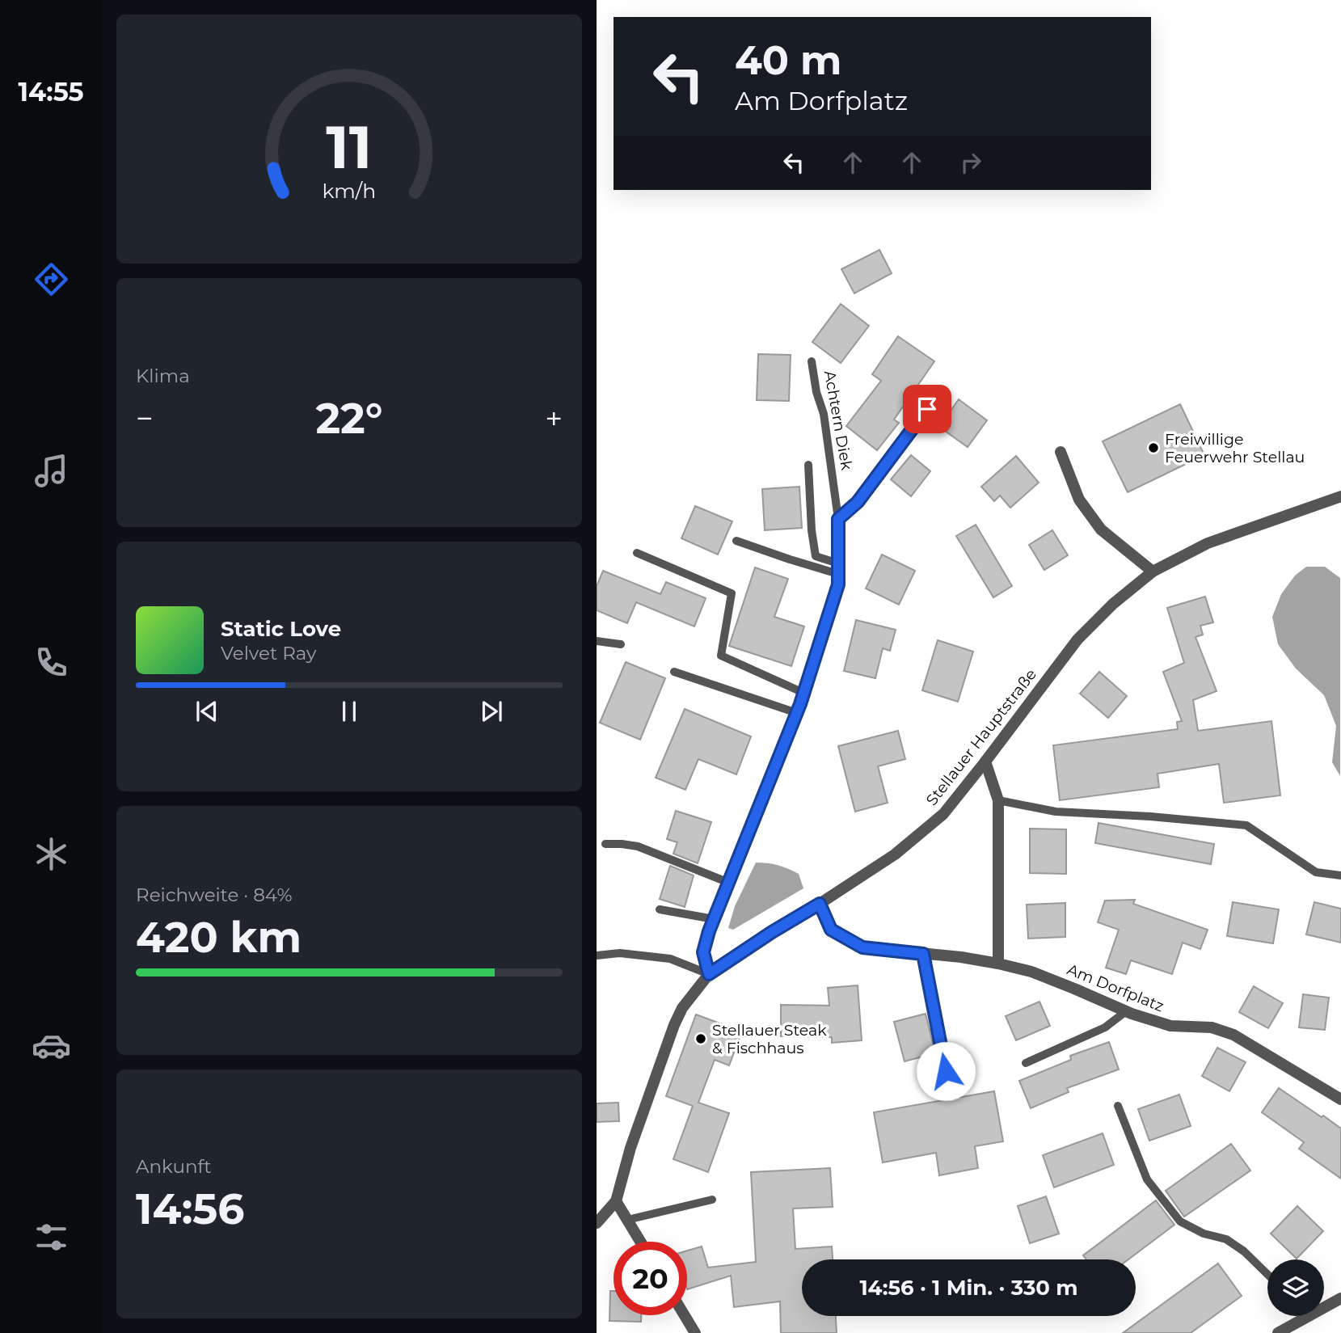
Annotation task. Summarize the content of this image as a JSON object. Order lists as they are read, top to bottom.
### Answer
{
  "streets": {
    "street": ["Achtern Diek", "Stellauer Hauptstraße", "Am Dorfplatz"]
  },
  "crossings": [
    ["Achtern Diek", "Stellauer Hauptstraße"],
    ["Stellauer Hauptstraße", "Am Dorfplatz"]
  ],
  "places": ["Freiwillige Feuerwehr Stellau", "Stellauer Steak & Fischhaus"],
  "page": {
    "tabs": "14:55",
    "turn": ["40 m", "Am Dorfplatz"],
    "tile": [
      "Klima",
      ["Reichweite · 84%", "420 km"],
      ["Ankunft", "14:56"]
    ],
    "heat": ["−", "22°", "+"],
    "song": ["Static Love", "Velvet Ray"],
    "limit": "20",
    "trip": "14:56 · 1 Min. · 330 m",
    "gauge": ["11", "km/h"]
  }
}
